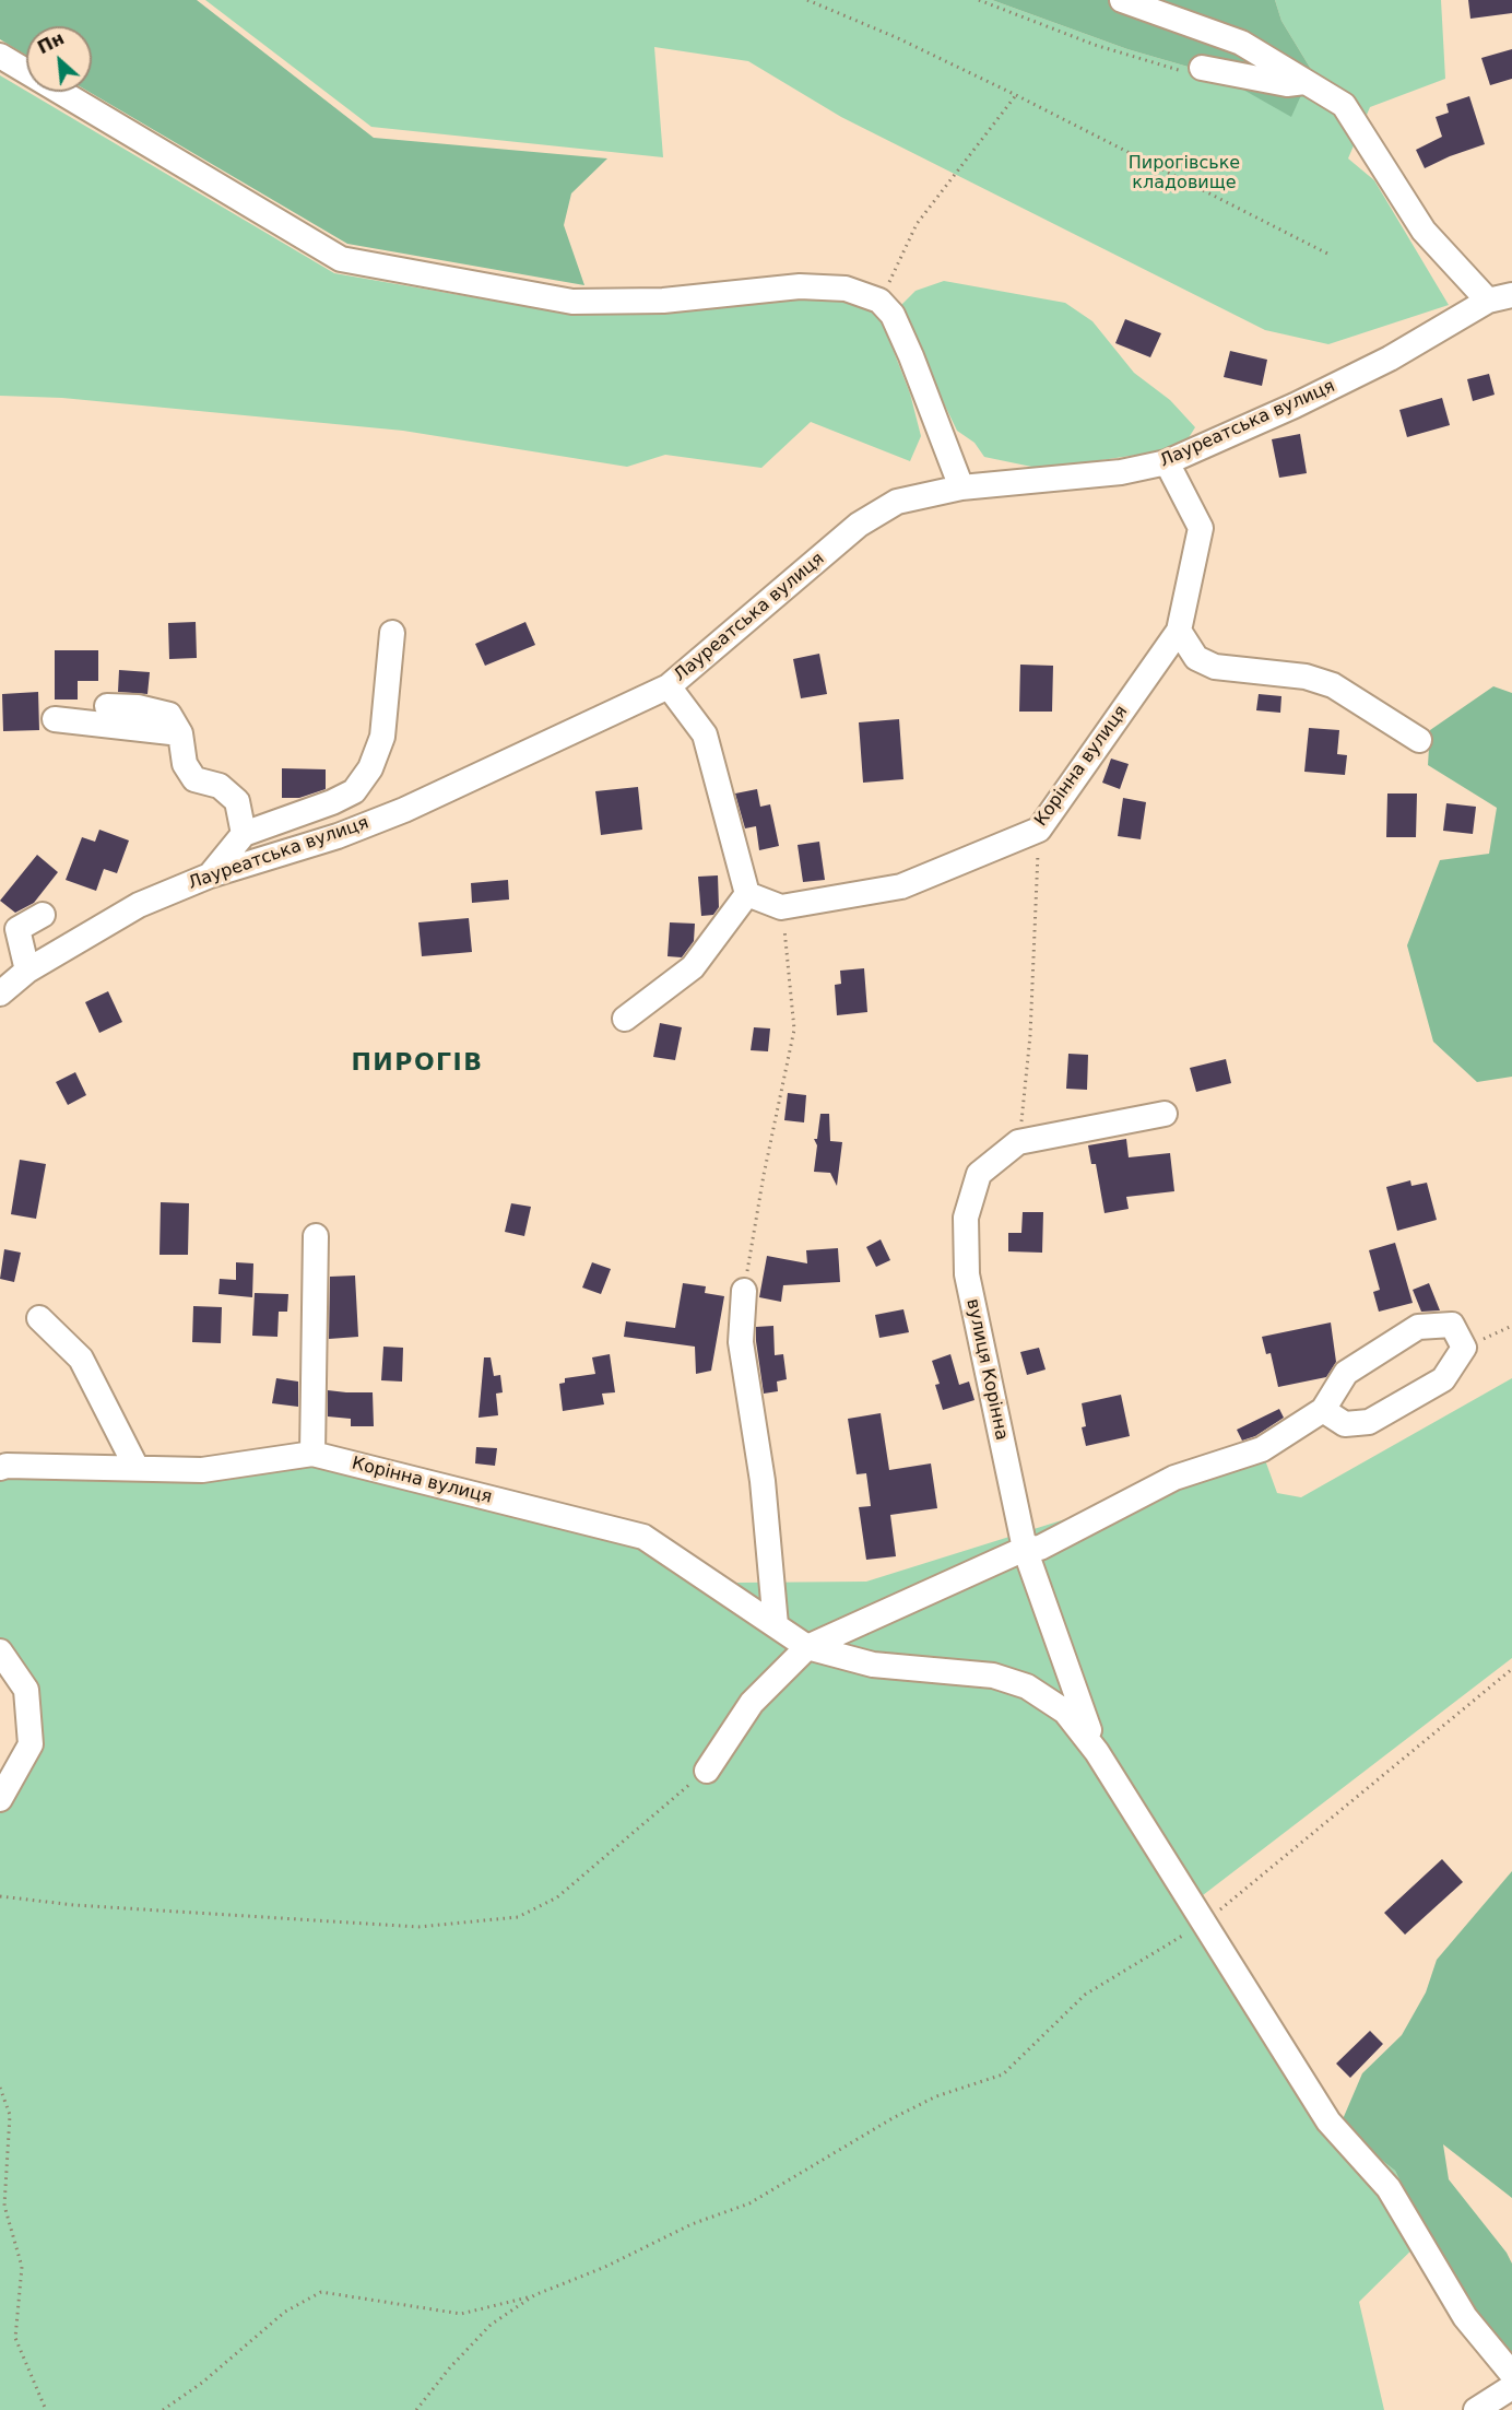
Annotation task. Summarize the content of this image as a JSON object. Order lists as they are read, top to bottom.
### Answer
{
  "streets": {
    "street": ["Лауреатська вулиця", "Корінна вулиця", "вулиця Корінна"]
  },
  "crossings": [
    ["Лауреатська вулиця", "Корінна вулиця"],
    ["Корінна вулиця", "вулиця Корінна"]
  ],
  "districts": ["ПИРОГІВ"],
  "parks": ["Пирогівське кладовище"],
  "north": "top left"
}
